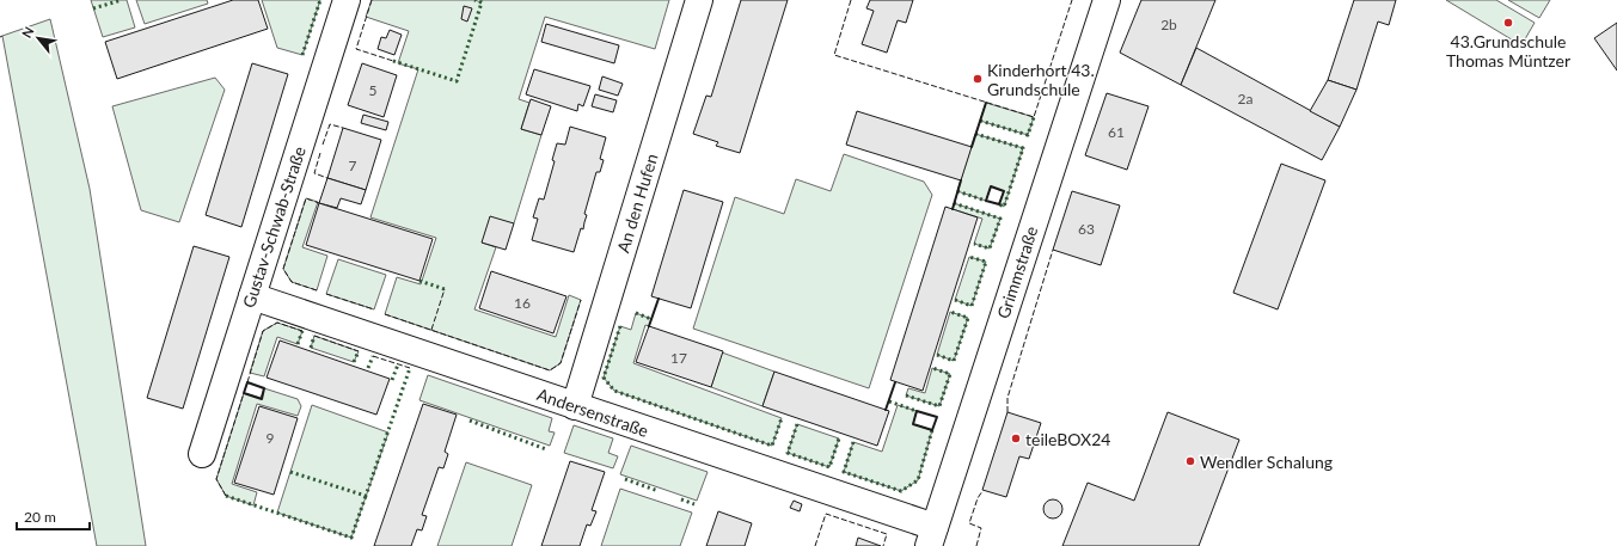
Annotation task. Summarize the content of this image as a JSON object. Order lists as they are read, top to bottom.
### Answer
{
  "streets": {
    "street": [
      "An den Hufen",
      "Gustav-Schwab-Straße",
      "Grimmstraße",
      "Andersenstraße"
    ]
  },
  "crossings": [
    ["An den Hufen", "Andersenstraße"],
    ["Gustav-Schwab-Straße", "Andersenstraße"],
    ["Grimmstraße", "Andersenstraße"]
  ],
  "places": [
    "43.Grundschule Thomas Müntzer",
    "Kinderhort 43. Grundschule",
    "teileBOX24",
    "Wendler Schalung"
  ],
  "house_numbers": [
    "2b",
    "5",
    "2a",
    "61",
    "7",
    "63",
    "16",
    "17",
    "9"
  ],
  "scale_bar": "20 m",
  "north": "top left"
}
